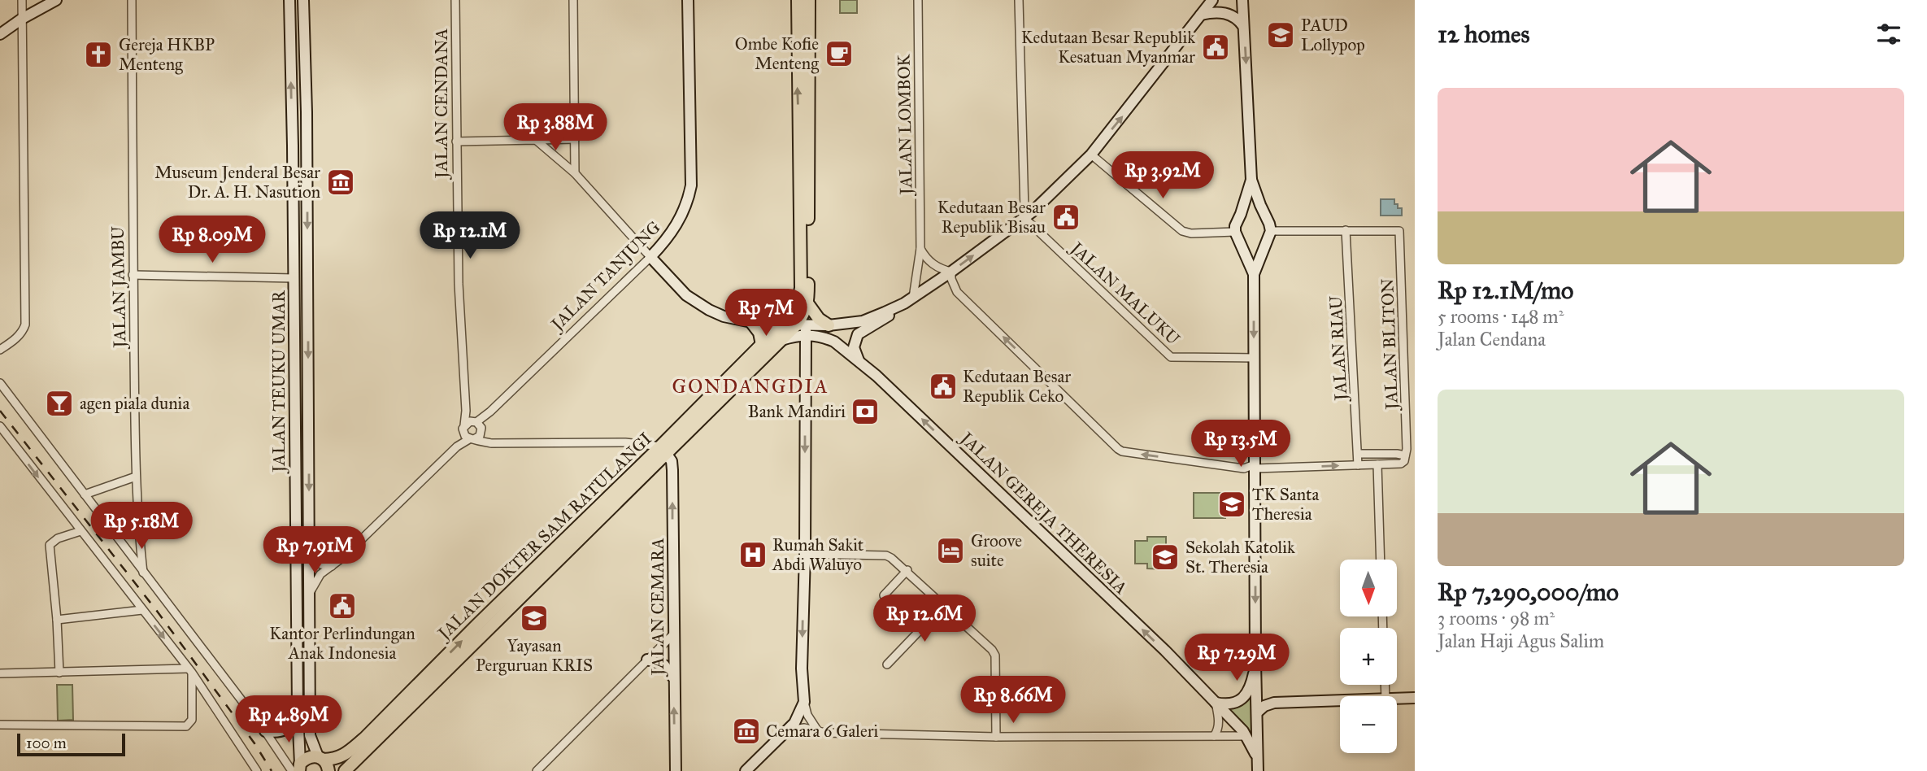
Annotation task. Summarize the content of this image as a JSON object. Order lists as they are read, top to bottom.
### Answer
{
  "streets": {
    "main road": ["JALAN DOKTER SAM RATULANGI"],
    "street": [
      "JALAN CENDANA",
      "JALAN LOMBOK",
      "JALAN TANJUNG",
      "JALAN JAMBU",
      "JALAN MALUKU",
      "JALAN BLITON",
      "JALAN RIAU",
      "JALAN TEUKU UMAR",
      "JALAN GEREJA THERESIA",
      "JALAN CEMARA"
    ]
  },
  "crossings": [
    ["JALAN CENDANA", "JALAN TANJUNG"],
    ["JALAN BLITON", "JALAN RIAU"],
    ["JALAN TEUKU UMAR", "JALAN DOKTER SAM RATULANGI"],
    ["JALAN GEREJA THERESIA", "JALAN DOKTER SAM RATULANGI"],
    ["JALAN DOKTER SAM RATULANGI", "JALAN CEMARA"]
  ],
  "one_way": ["JALAN GEREJA THERESIA", "JALAN CEMARA"],
  "districts": ["GONDANGDIA"],
  "places": {
    "school or university": [
      "PAUD Lollypop",
      "TK Santa Theresia",
      "Sekolah Katolik St. Theresia",
      "Yayasan Perguruan KRIS"
    ],
    "public building": [
      "Kedutaan Besar Republik Kesatuan Myanmar",
      "Kedutaan Besar Republik Bisau",
      "Kedutaan Besar Republik Ceko",
      "Kantor Perlindungan Anak Indonesia"
    ],
    "cafe": ["Ombe Kofie Menteng"],
    "church": ["Gereja HKBP Menteng"],
    "museum": ["Museum Jenderal Besar Dr. A. H. Nasution", "Cemara 6 Galeri"],
    "bar": ["agen piala dunia"],
    "bank": ["Bank Mandiri"],
    "hotel": ["Groove suite"],
    "hospital": ["Rumah Sakit Abdi Waluyo"]
  },
  "scale_bar": "100 m",
  "north": "bottom",
  "page": {
    "heading": "12 homes",
    "list": [
      {
        "name": "Rp 12.1M/mo",
        "note": "5 rooms · 148 m² · Jalan Cendana"
      },
      {
        "name": "Rp 7,290,000/mo",
        "note": "3 rooms · 98 m² · Jalan Haji Agus Salim"
      }
    ],
    "price": [
      "Rp 3.88M",
      "Rp 3.92M",
      "Rp 12.1M",
      "Rp 8.09M",
      "Rp 7M",
      "Rp 13.5M",
      "Rp 5.18M",
      "Rp 7.91M",
      "Rp 12.6M",
      "Rp 7.29M",
      "Rp 8.66M",
      "Rp 4.89M"
    ],
    "map_buttons": ["+", "−"],
    "scale": "100 m"
  }
}
